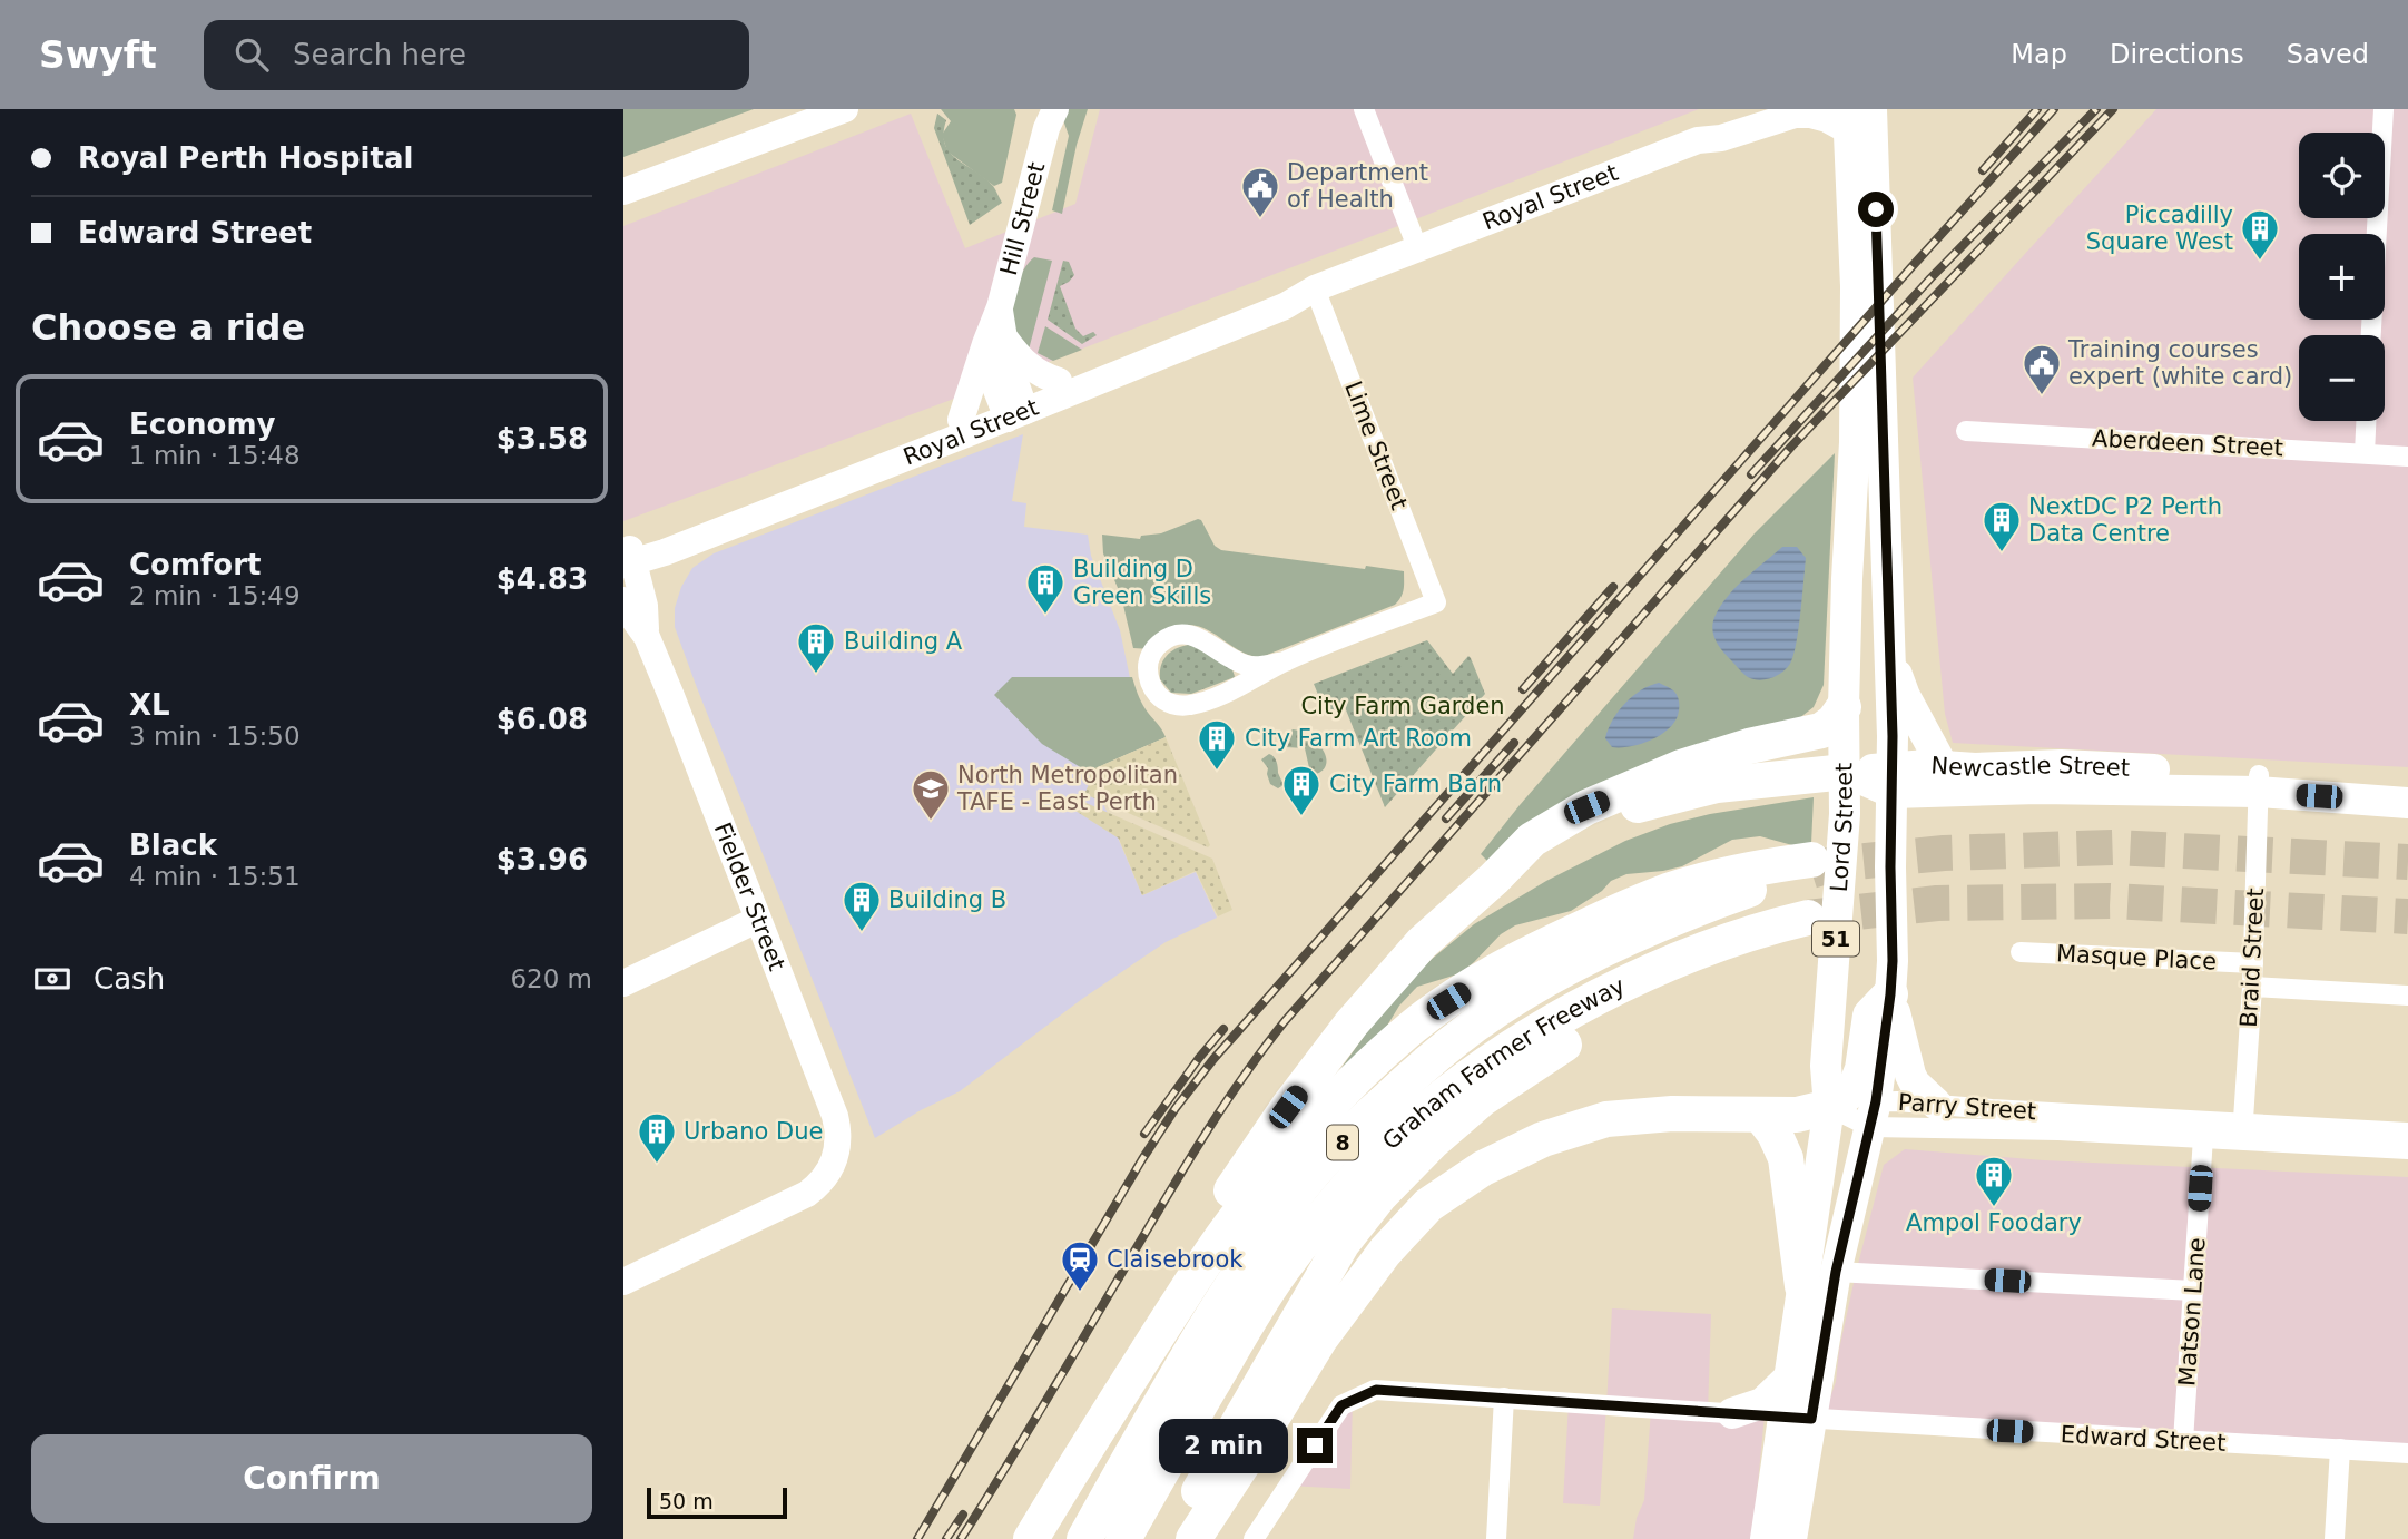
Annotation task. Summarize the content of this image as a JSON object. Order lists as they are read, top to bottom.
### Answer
{
  "streets": {
    "highway": ["Graham Farmer Freeway", "8"],
    "main road": ["Newcastle Street", "Lord Street", "51"],
    "street": [
      "Royal Street",
      "Hill Street",
      "Aberdeen Street",
      "Lime Street",
      "Fielder Street",
      "Masque Place",
      "Braid Street",
      "Parry Street",
      "Matson Lane",
      "Edward Street"
    ]
  },
  "crossings": [
    ["Royal Street", "Hill Street"],
    ["Royal Street", "Lime Street"],
    ["Royal Street", "Lord Street"],
    ["Royal Street", "Fielder Street"],
    ["Newcastle Street", "Lord Street"],
    ["Newcastle Street", "Braid Street"],
    ["Lord Street", "Parry Street"],
    ["Lord Street", "Edward Street"],
    ["Masque Place", "Braid Street"],
    ["Braid Street", "Parry Street"],
    ["Parry Street", "Matson Lane"],
    ["Matson Lane", "Edward Street"]
  ],
  "parks": ["City Farm Garden"],
  "places": {
    "public building": ["Department of Health", "Training courses expert (white card)"],
    "building": [
      "Piccadilly Square West",
      "NextDC P2 Perth Data Centre",
      "Building D Green Skills",
      "Building A",
      "City Farm Art Room",
      "City Farm Barn",
      "Building B",
      "Urbano Due",
      "Ampol Foodary"
    ],
    "school or university": ["North Metropolitan TAFE - East Perth"],
    "station": ["Claisebrook"]
  },
  "scale_bar": "50 m",
  "page": {
    "header": "Swyft",
    "search": "Search here",
    "nav": ["Map", "Directions", "Saved"],
    "banner": ["Royal Perth Hospital", "Edward Street"],
    "map_buttons": ["+", "−"],
    "heading": "Choose a ride",
    "list": [
      {
        "name": "Economy",
        "note": "1 min · 15:48",
        "value": "$3.58"
      },
      {
        "name": "Comfort",
        "note": "2 min · 15:49",
        "value": "$4.83"
      },
      {
        "name": "XL",
        "note": "3 min · 15:50",
        "value": "$6.08"
      },
      {
        "name": "Black",
        "note": "4 min · 15:51",
        "value": "$3.96"
      }
    ],
    "pay": ["Cash", "620 m"],
    "buttons": "Confirm",
    "bubble": "2 min",
    "scale": "50 m"
  }
}
